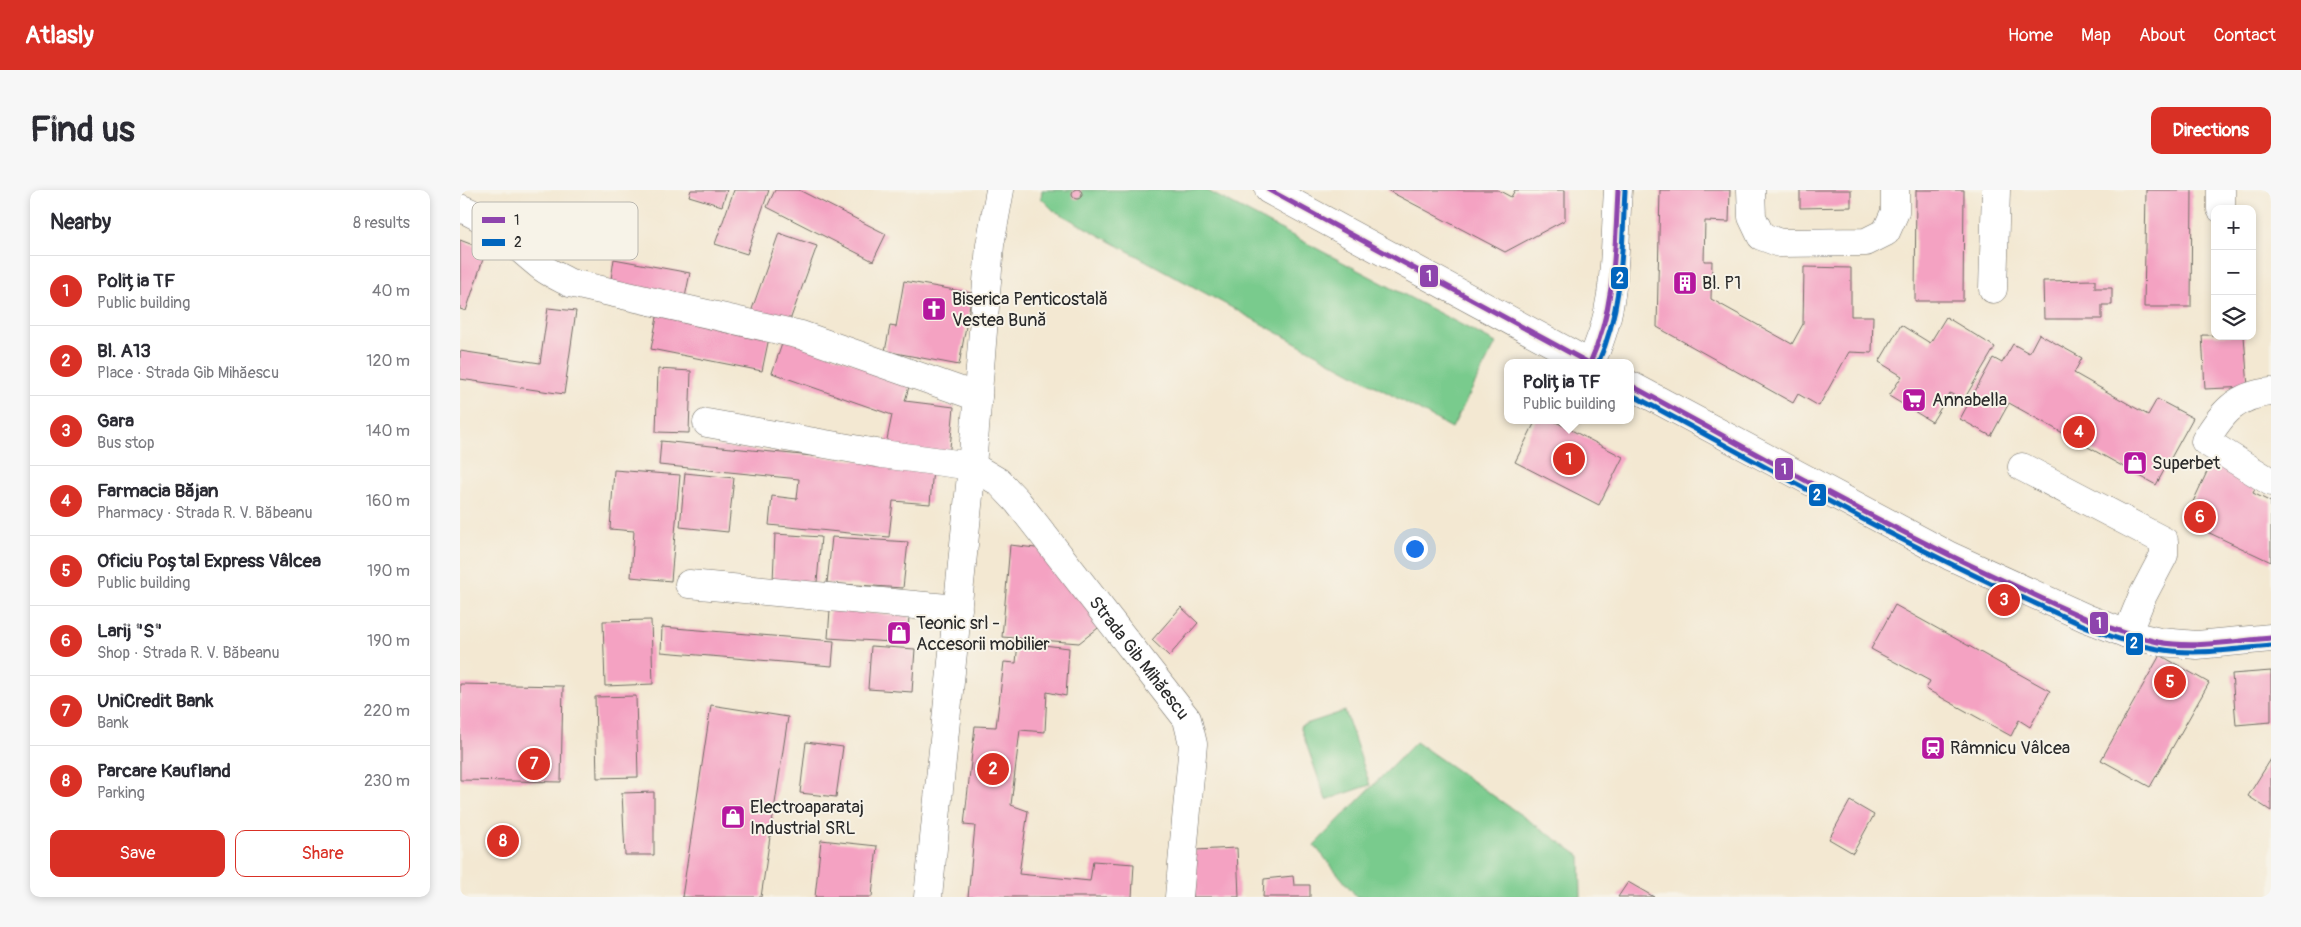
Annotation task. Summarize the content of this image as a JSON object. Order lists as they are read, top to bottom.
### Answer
{
  "streets": {
    "main road": ["Strada Gib Mihăescu"]
  },
  "places": {
    "building": ["Bl. P1"],
    "church": ["Biserica Penticostală Vestea Bună"],
    "supermarket": ["Annabella"],
    "shop": ["Superbet", "Teonic srl - Accesorii mobilier", "Electroaparataj Industrial SRL"],
    "station": ["Râmnicu Vâlcea"]
  },
  "lines": ["transit line 1", "transit line 2"],
  "legend": ["1", "2"],
  "page": {
    "header": "Atlasly",
    "nav": [
      "Home",
      "Map",
      "About",
      "Contact"
    ],
    "buttons": [
      "Directions",
      ["Save", "Share"]
    ],
    "title": "Find us",
    "heading": ["Nearby", "8 results"],
    "map_buttons": ["+", "−"],
    "list": [
      {
        "mark": "1",
        "name": "Poliția TF",
        "note": "Public building",
        "value": "40 m"
      },
      {
        "mark": "2",
        "name": "Bl. A13",
        "note": "Place · Strada Gib Mihăescu",
        "value": "120 m"
      },
      {
        "mark": "3",
        "name": "Gara",
        "note": "Bus stop",
        "value": "140 m"
      },
      {
        "mark": "4",
        "name": "Farmacia Băjan",
        "note": "Pharmacy · Strada R. V. Băbeanu",
        "value": "160 m"
      },
      {
        "mark": "5",
        "name": "Oficiu Poștal Express Vâlcea",
        "note": "Public building",
        "value": "190 m"
      },
      {
        "mark": "6",
        "name": "Larij \"S\"",
        "note": "Shop · Strada R. V. Băbeanu",
        "value": "190 m"
      },
      {
        "mark": "7",
        "name": "UniCredit Bank",
        "note": "Bank",
        "value": "220 m"
      },
      {
        "mark": "8",
        "name": "Parcare Kaufland",
        "note": "Parking",
        "value": "230 m"
      }
    ],
    "popup": ["Poliția TF", "Public building"],
    "pins": [
      "4",
      "1",
      "6",
      "3",
      "5",
      "7",
      "2",
      "8"
    ]
  }
}
